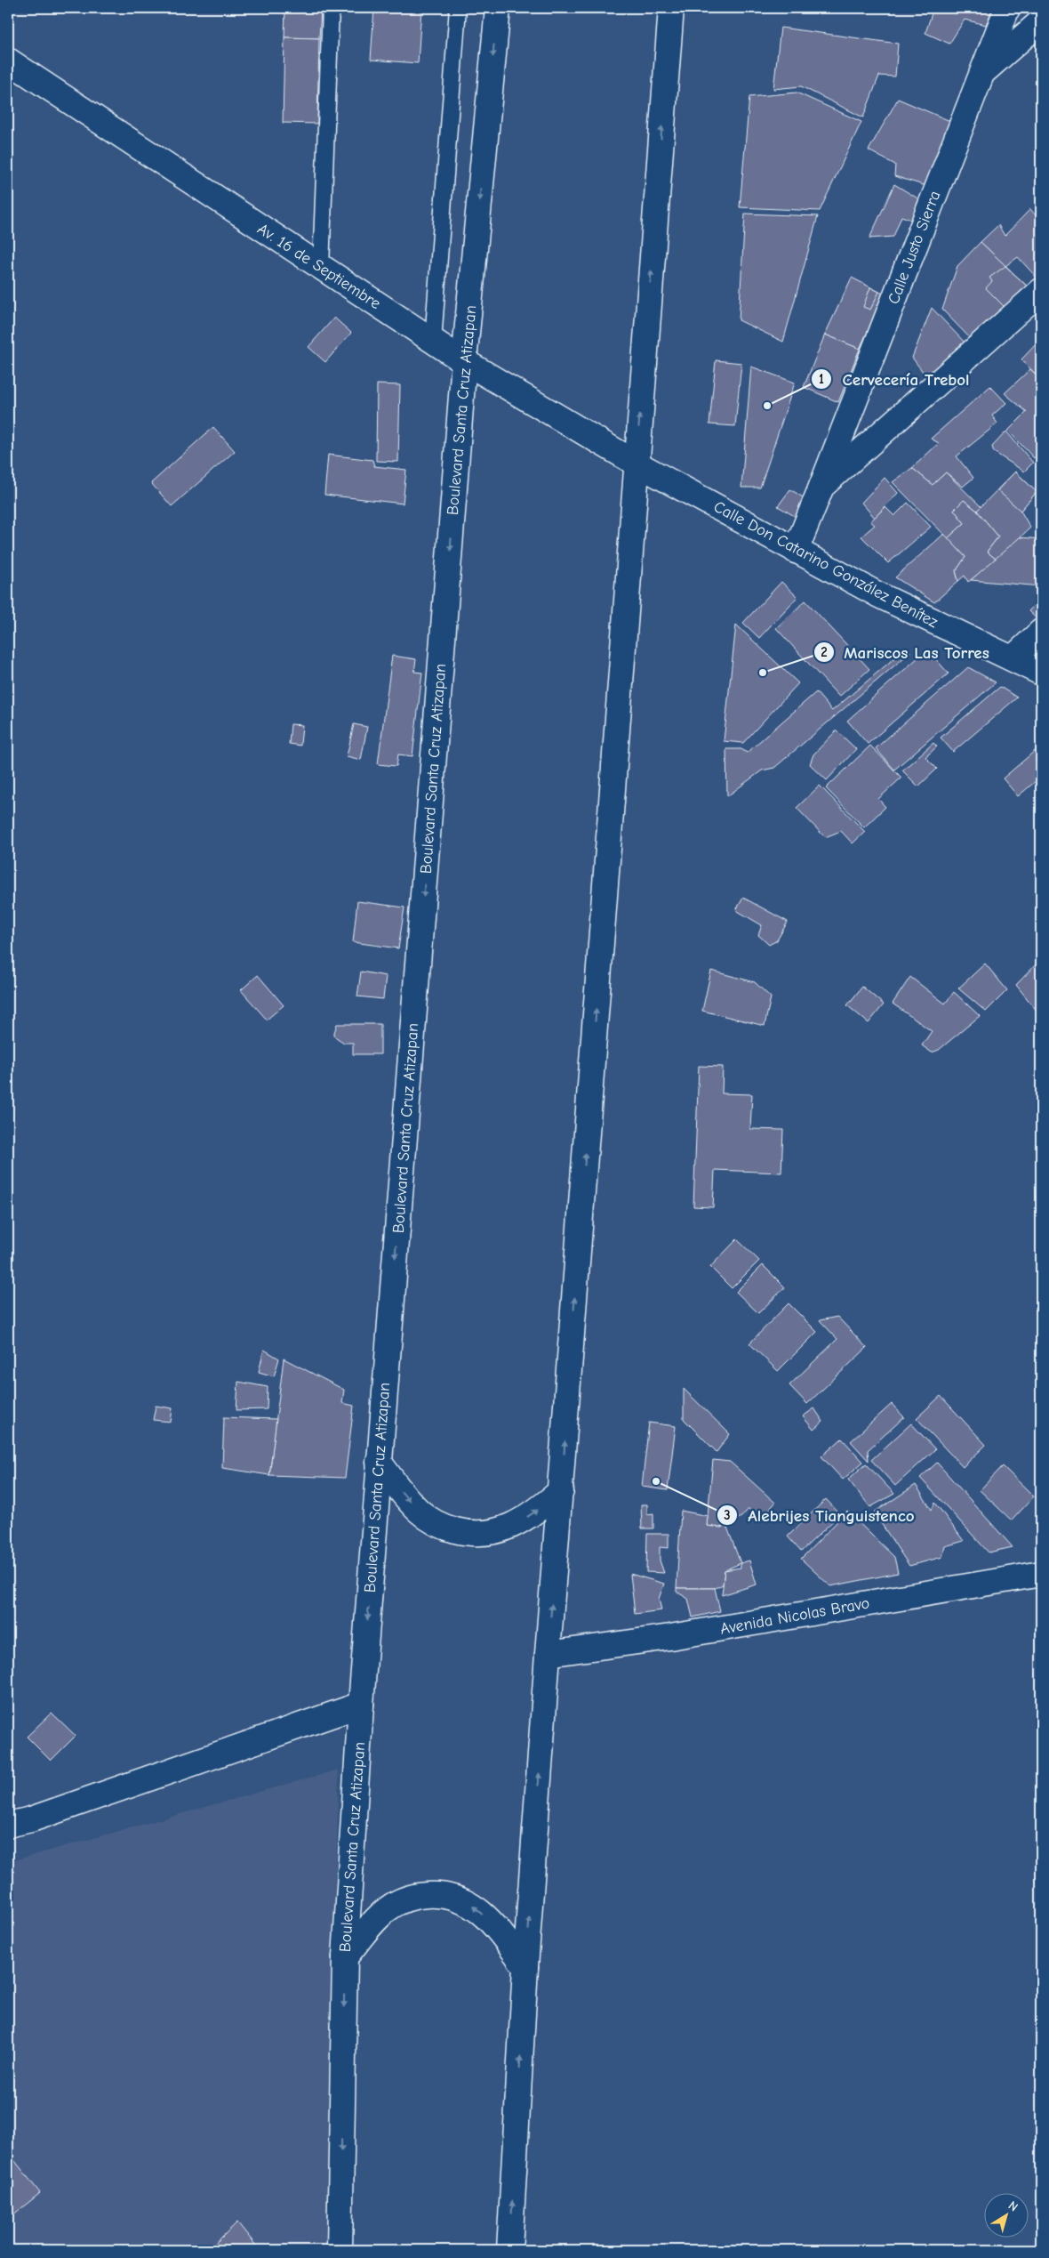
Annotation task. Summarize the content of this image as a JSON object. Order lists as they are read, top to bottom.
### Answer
{
  "streets": {
    "main road": [
      "Calle Justo Sierra",
      "Av. 16 de Septiembre",
      "Boulevard Santa Cruz Atizapan",
      "Calle Don Catarino González Benítez",
      "Avenida Nicolas Bravo"
    ]
  },
  "crossings": [
    ["Calle Justo Sierra", "Calle Don Catarino González Benítez"],
    ["Av. 16 de Septiembre", "Boulevard Santa Cruz Atizapan"],
    ["Av. 16 de Septiembre", "Calle Don Catarino González Benítez"]
  ],
  "places": ["Cervecería Trebol", "Mariscos Las Torres", "Alebrijes Tianguistenco"],
  "north": "top right"
}
